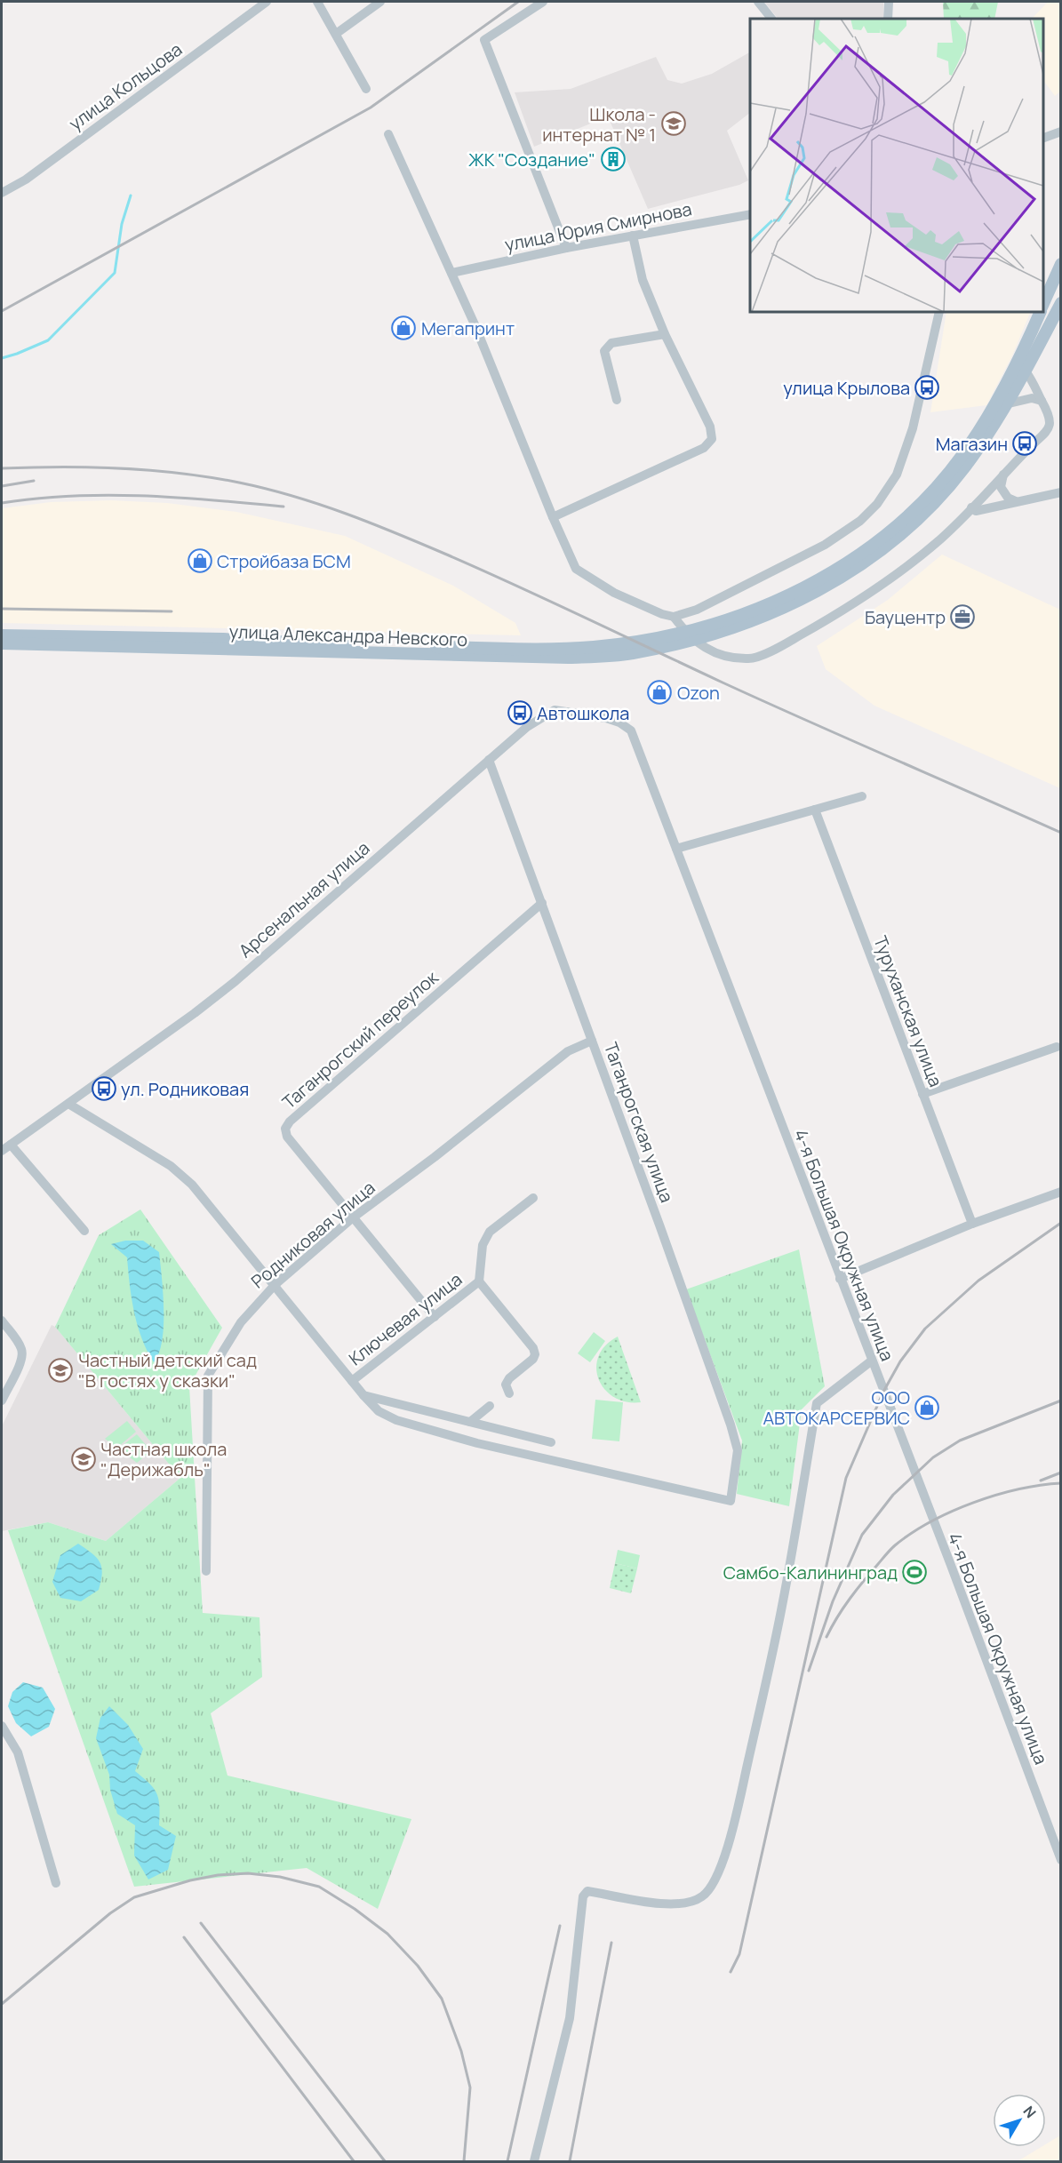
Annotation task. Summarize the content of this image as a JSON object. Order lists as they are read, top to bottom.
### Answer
{
  "streets": {
    "main road": ["улица Александра Невского"],
    "street": [
      "улица Кольцова",
      "улица Юрия Смирнова",
      "Арсенальная улица",
      "Туруханская улица",
      "Таганрогский переулок",
      "Таганрогская улица",
      "Родниковая улица",
      "4-я Большая Окружная улица",
      "Ключевая улица"
    ]
  },
  "crossings": [
    ["Арсенальная улица", "Таганрогская улица"],
    ["Арсенальная улица", "4-я Большая Окружная улица"],
    ["Арсенальная улица", "Ключевая улица"],
    ["Таганрогский переулок", "Таганрогская улица"],
    ["Таганрогский переулок", "Родниковая улица"],
    ["Таганрогский переулок", "Ключевая улица"],
    ["Таганрогская улица", "Родниковая улица"],
    ["Родниковая улица", "Ключевая улица"]
  ],
  "places": {
    "school or university": ["Школа - интернат № 1", "Частный детский сад \"В гостях у сказки\"", "Частная школа \"Дерижабль\""],
    "building": ["ЖК \"Создание\""],
    "shop": [
      "Мегапринт",
      "Стройбаза БСМ",
      "Ozon",
      "ООО АВТОКАРСЕРВИС"
    ],
    "bus stop": [
      "улица Крылова",
      "Магазин",
      "Автошкола",
      "ул. Родниковая"
    ],
    "office": ["Бауцентр"],
    "sports": ["Самбо-Калининград"]
  },
  "north": "top right"
}
